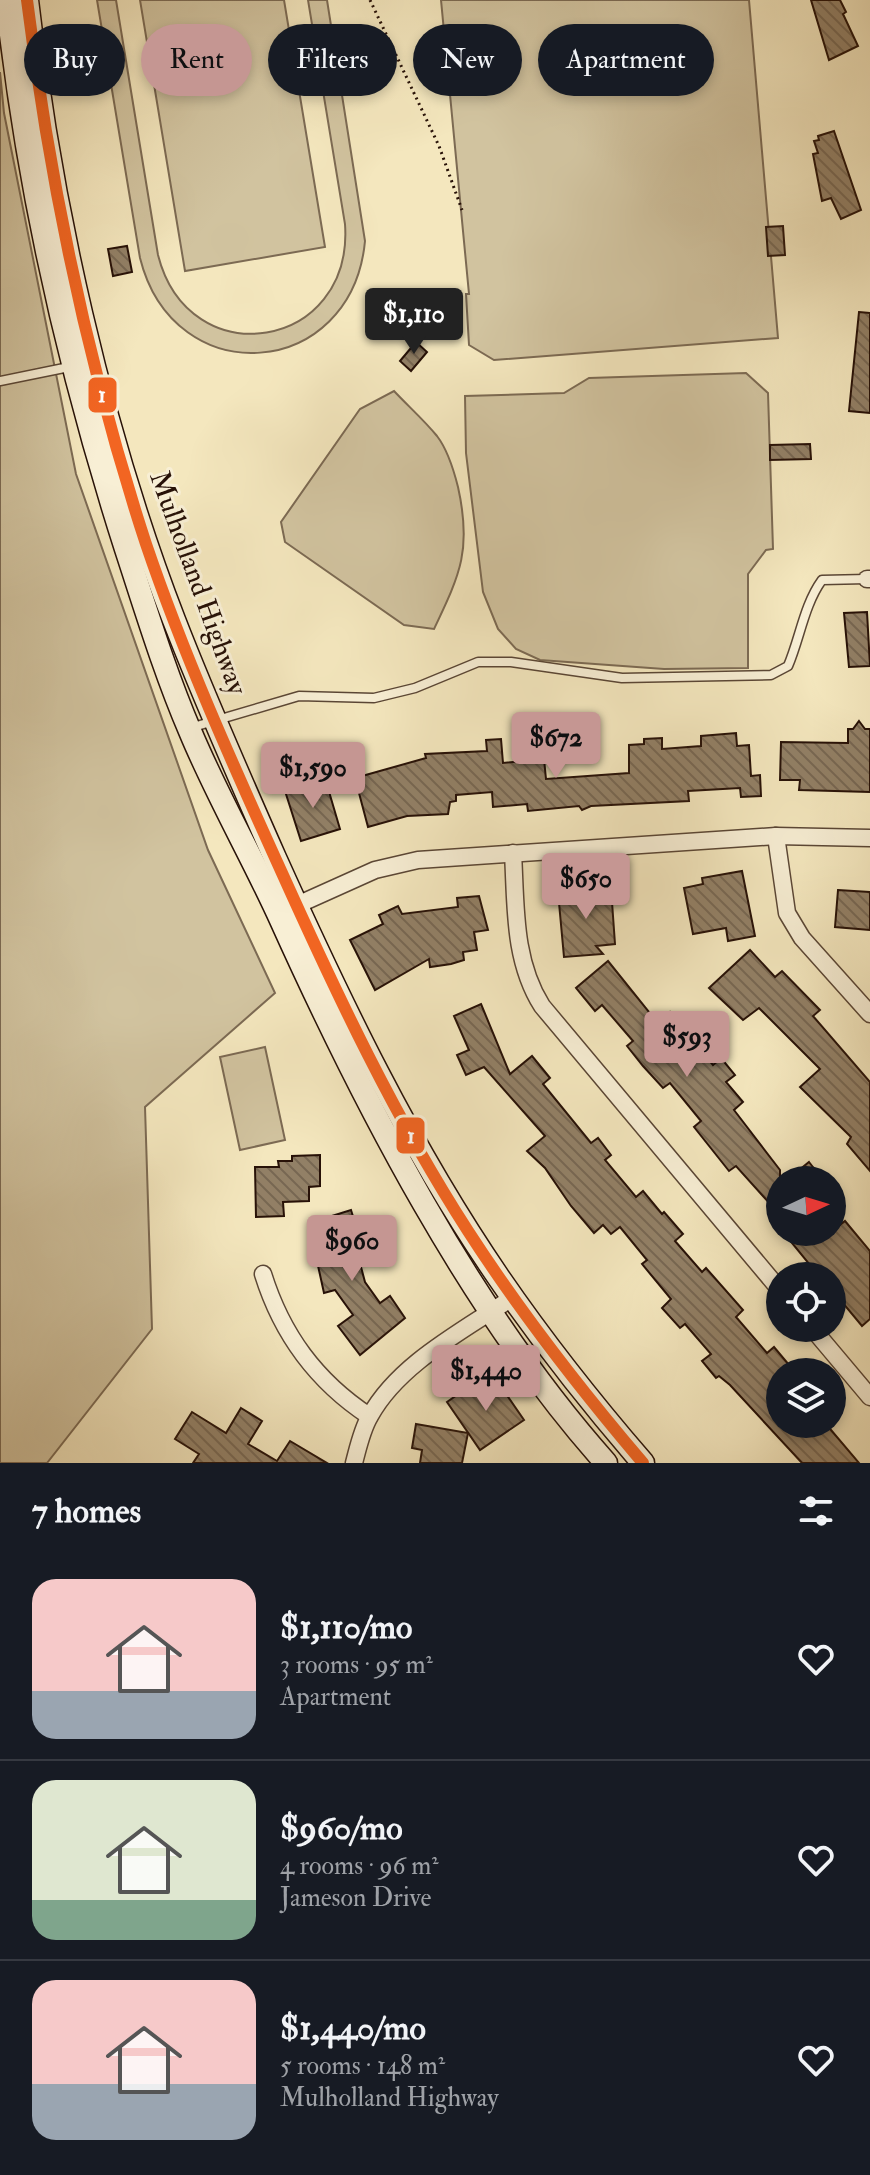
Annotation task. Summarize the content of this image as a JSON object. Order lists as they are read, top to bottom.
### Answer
{
  "streets": {
    "main road": ["Mulholland Highway"]
  },
  "lines": ["transit line 1"],
  "north": "right",
  "page": {
    "chip": [
      "Buy",
      "Rent",
      "Filters",
      "New",
      "Apartment"
    ],
    "price": [
      "$1,110",
      "$672",
      "$1,590",
      "$650",
      "$593",
      "$960",
      "$1,440"
    ],
    "heading": "7 homes",
    "list": [
      {
        "name": "$1,110/mo",
        "note": "3 rooms · 95 m² · Apartment"
      },
      {
        "name": "$960/mo",
        "note": "4 rooms · 96 m² · Jameson Drive"
      },
      {
        "name": "$1,440/mo",
        "note": "5 rooms · 148 m² · Mulholland Highway"
      }
    ]
  }
}
